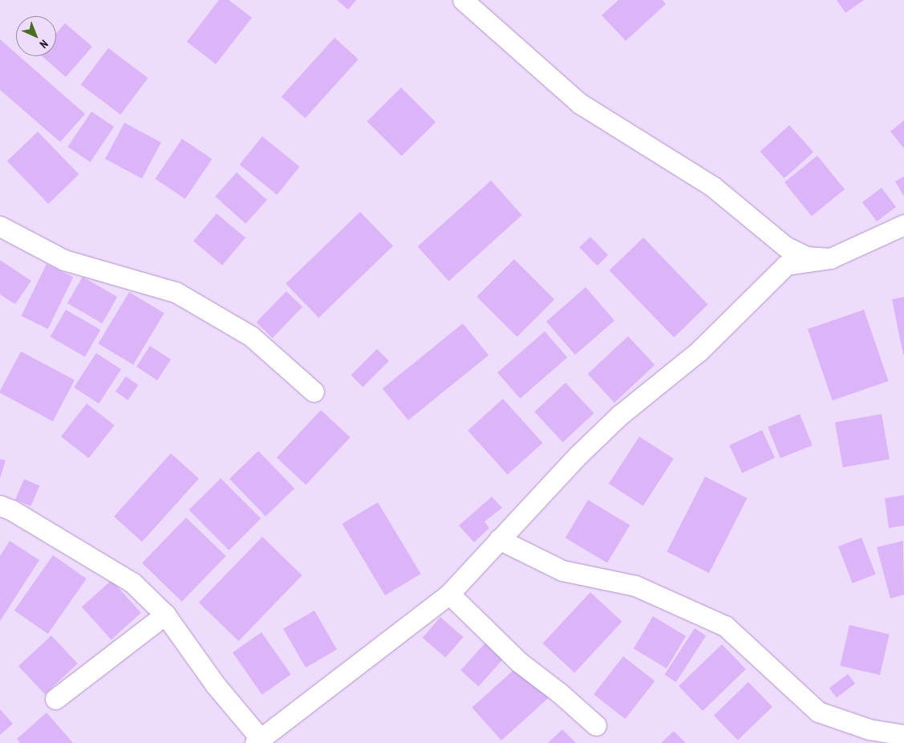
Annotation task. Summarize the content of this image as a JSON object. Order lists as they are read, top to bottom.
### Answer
{
  "north": "bottom right"
}
